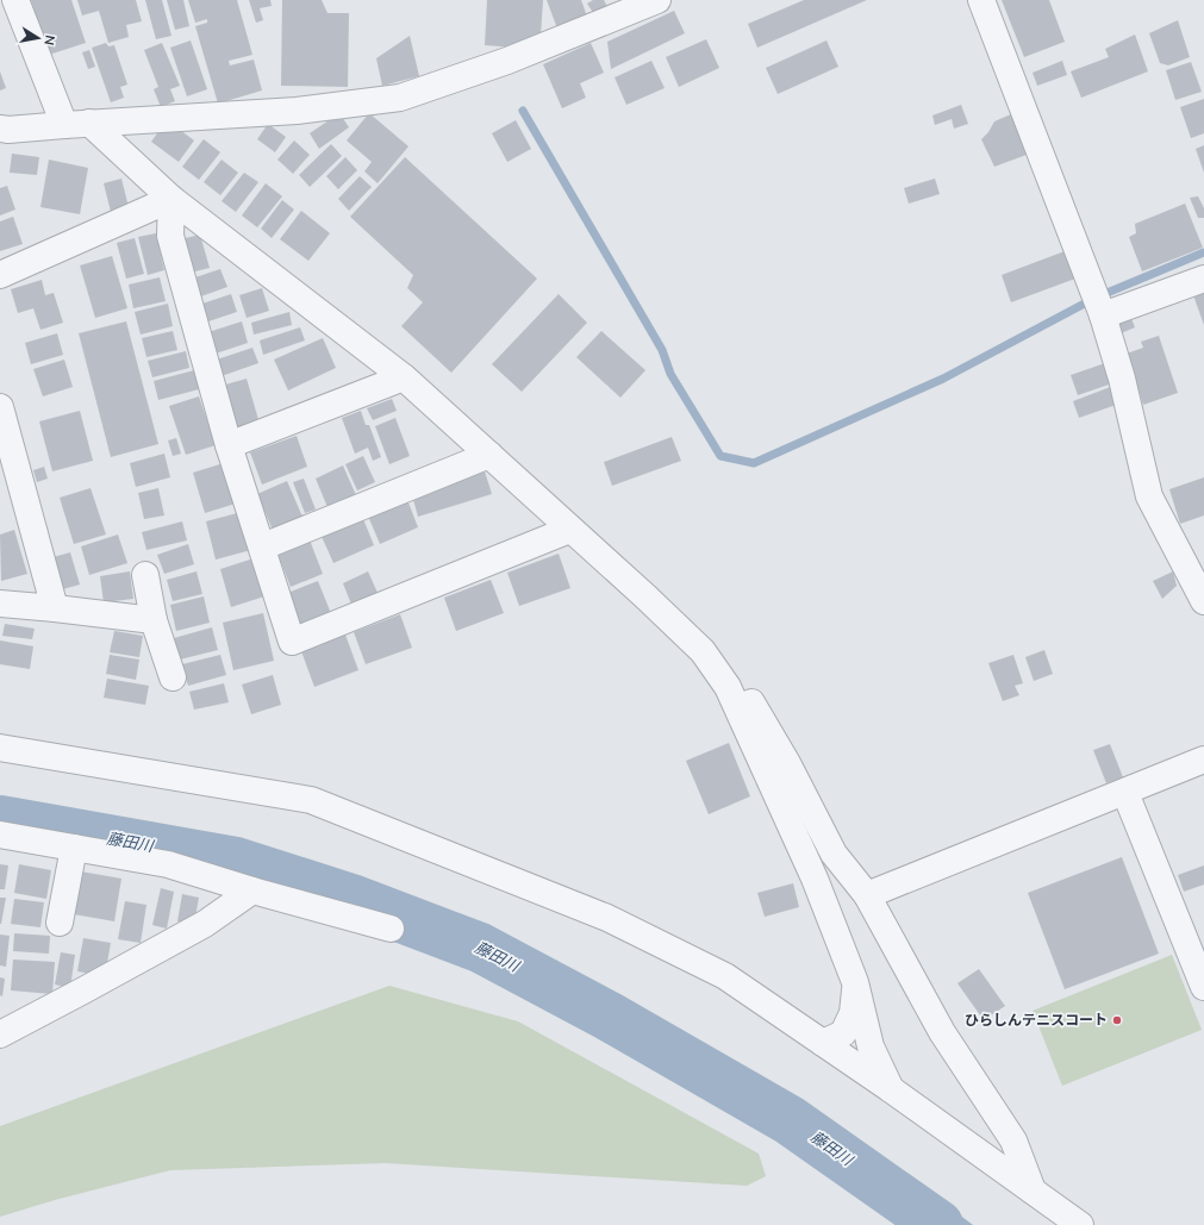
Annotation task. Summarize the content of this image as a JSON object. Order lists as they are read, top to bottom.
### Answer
{
  "water": ["藤田川"],
  "places": ["ひらしんテニスコート"],
  "north": "right"
}
